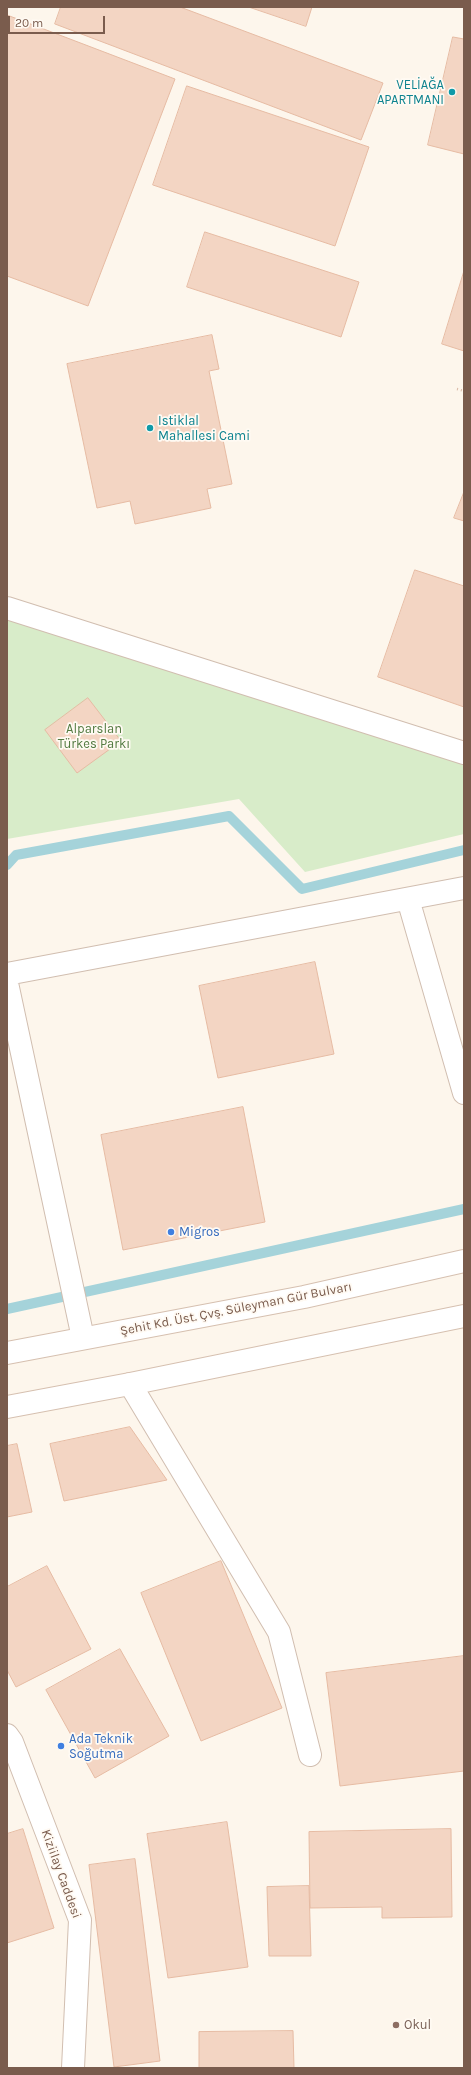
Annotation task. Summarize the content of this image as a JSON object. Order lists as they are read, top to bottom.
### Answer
{
  "streets": {
    "street": ["Şehit Kd. Üst. Çvş. Süleyman Gür Bulvarı", "Kiziilay Caddesi"]
  },
  "parks": ["Alparslan Türkes Parkı"],
  "places": [
    "VELİAĞA APARTMANI",
    "Istiklal Mahallesi Cami",
    "Migros",
    "Ada Teknik Soğutma",
    "Okul"
  ],
  "scale_bar": "20 m"
}
